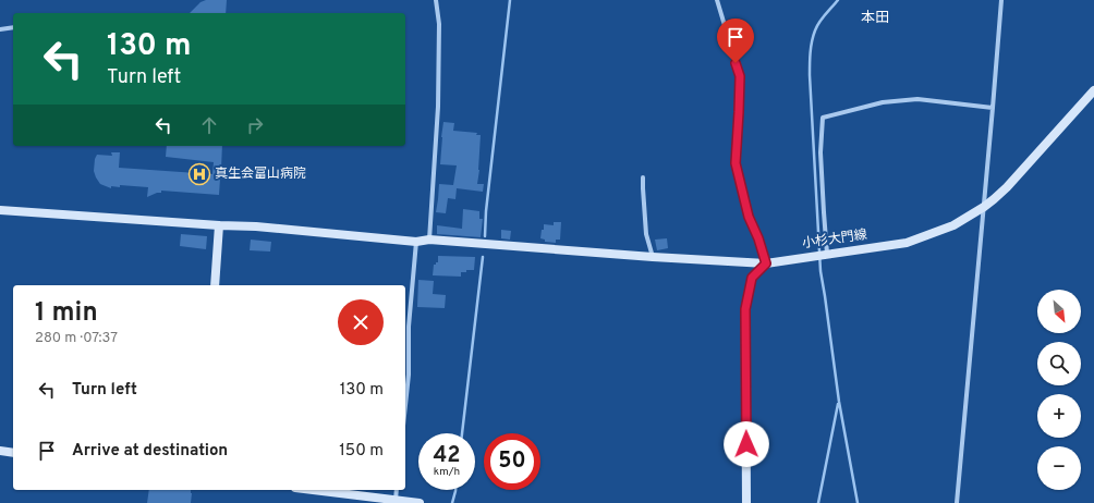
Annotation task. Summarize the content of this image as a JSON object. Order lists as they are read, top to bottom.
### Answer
{
  "streets": {
    "street": ["小杉大門線"]
  },
  "districts": ["本田"],
  "places": {
    "hospital": ["真生会富山病院"]
  },
  "north": "bottom right",
  "page": {
    "turn": ["130 m", "Turn left"],
    "heading": ["1 min", "280 m · 07:37"],
    "map_buttons": ["+", "−"],
    "list": [
      {
        "name": "Turn left",
        "value": "130 m"
      },
      {
        "name": "Arrive at destination",
        "value": "150 m"
      }
    ],
    "speed": "42 km/h",
    "limit": "50"
  }
}
